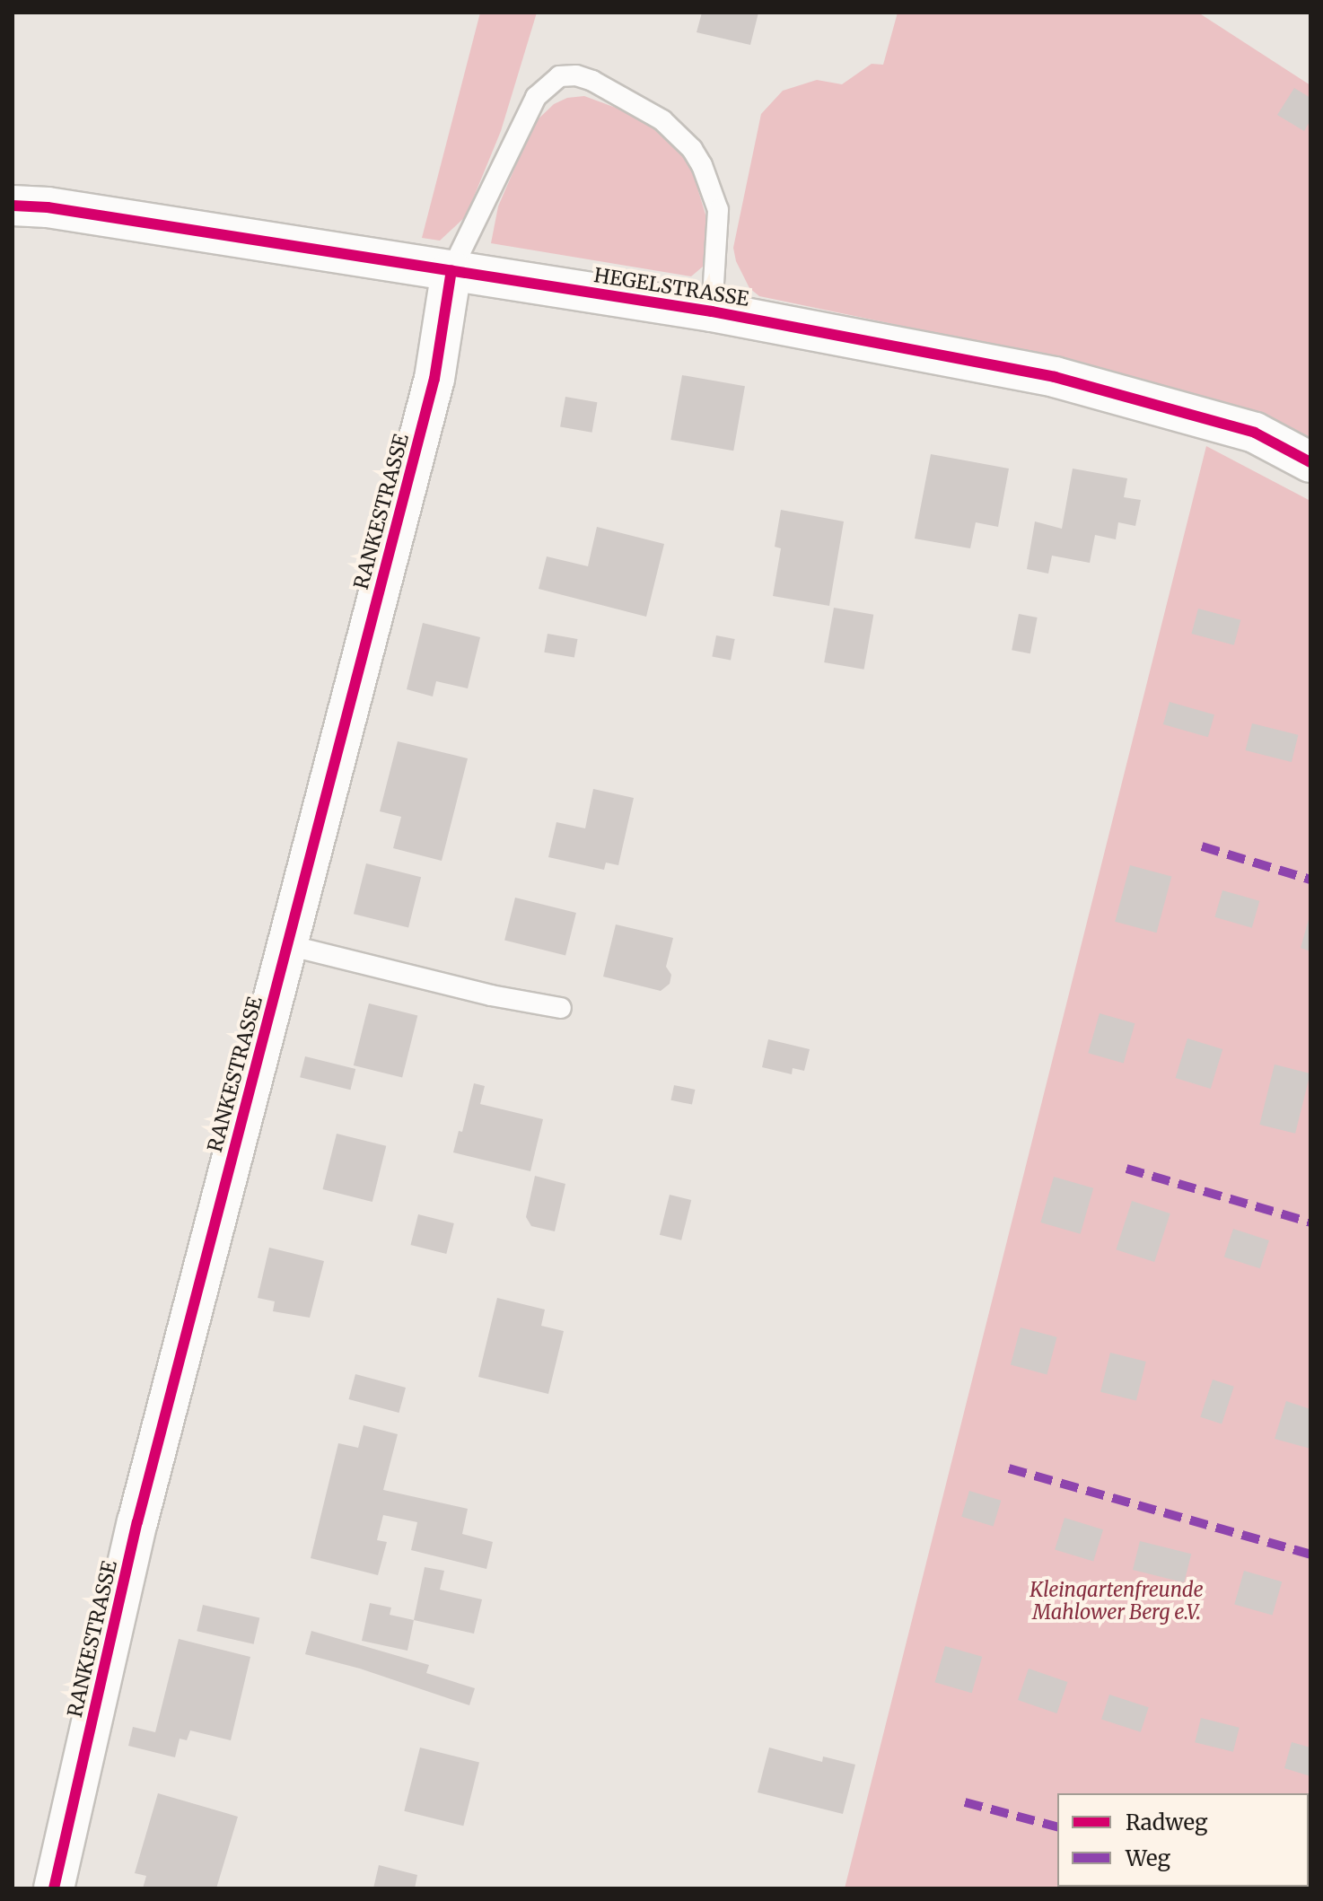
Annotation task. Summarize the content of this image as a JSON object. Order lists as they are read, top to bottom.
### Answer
{
  "streets": {
    "street": ["HEGELSTRASSE", "RANKESTRASSE"]
  },
  "crossings": [
    ["HEGELSTRASSE", "RANKESTRASSE"]
  ],
  "parks": ["Kleingartenfreunde Mahlower Berg e.V."],
  "legend": ["Radweg", "Weg"]
}
